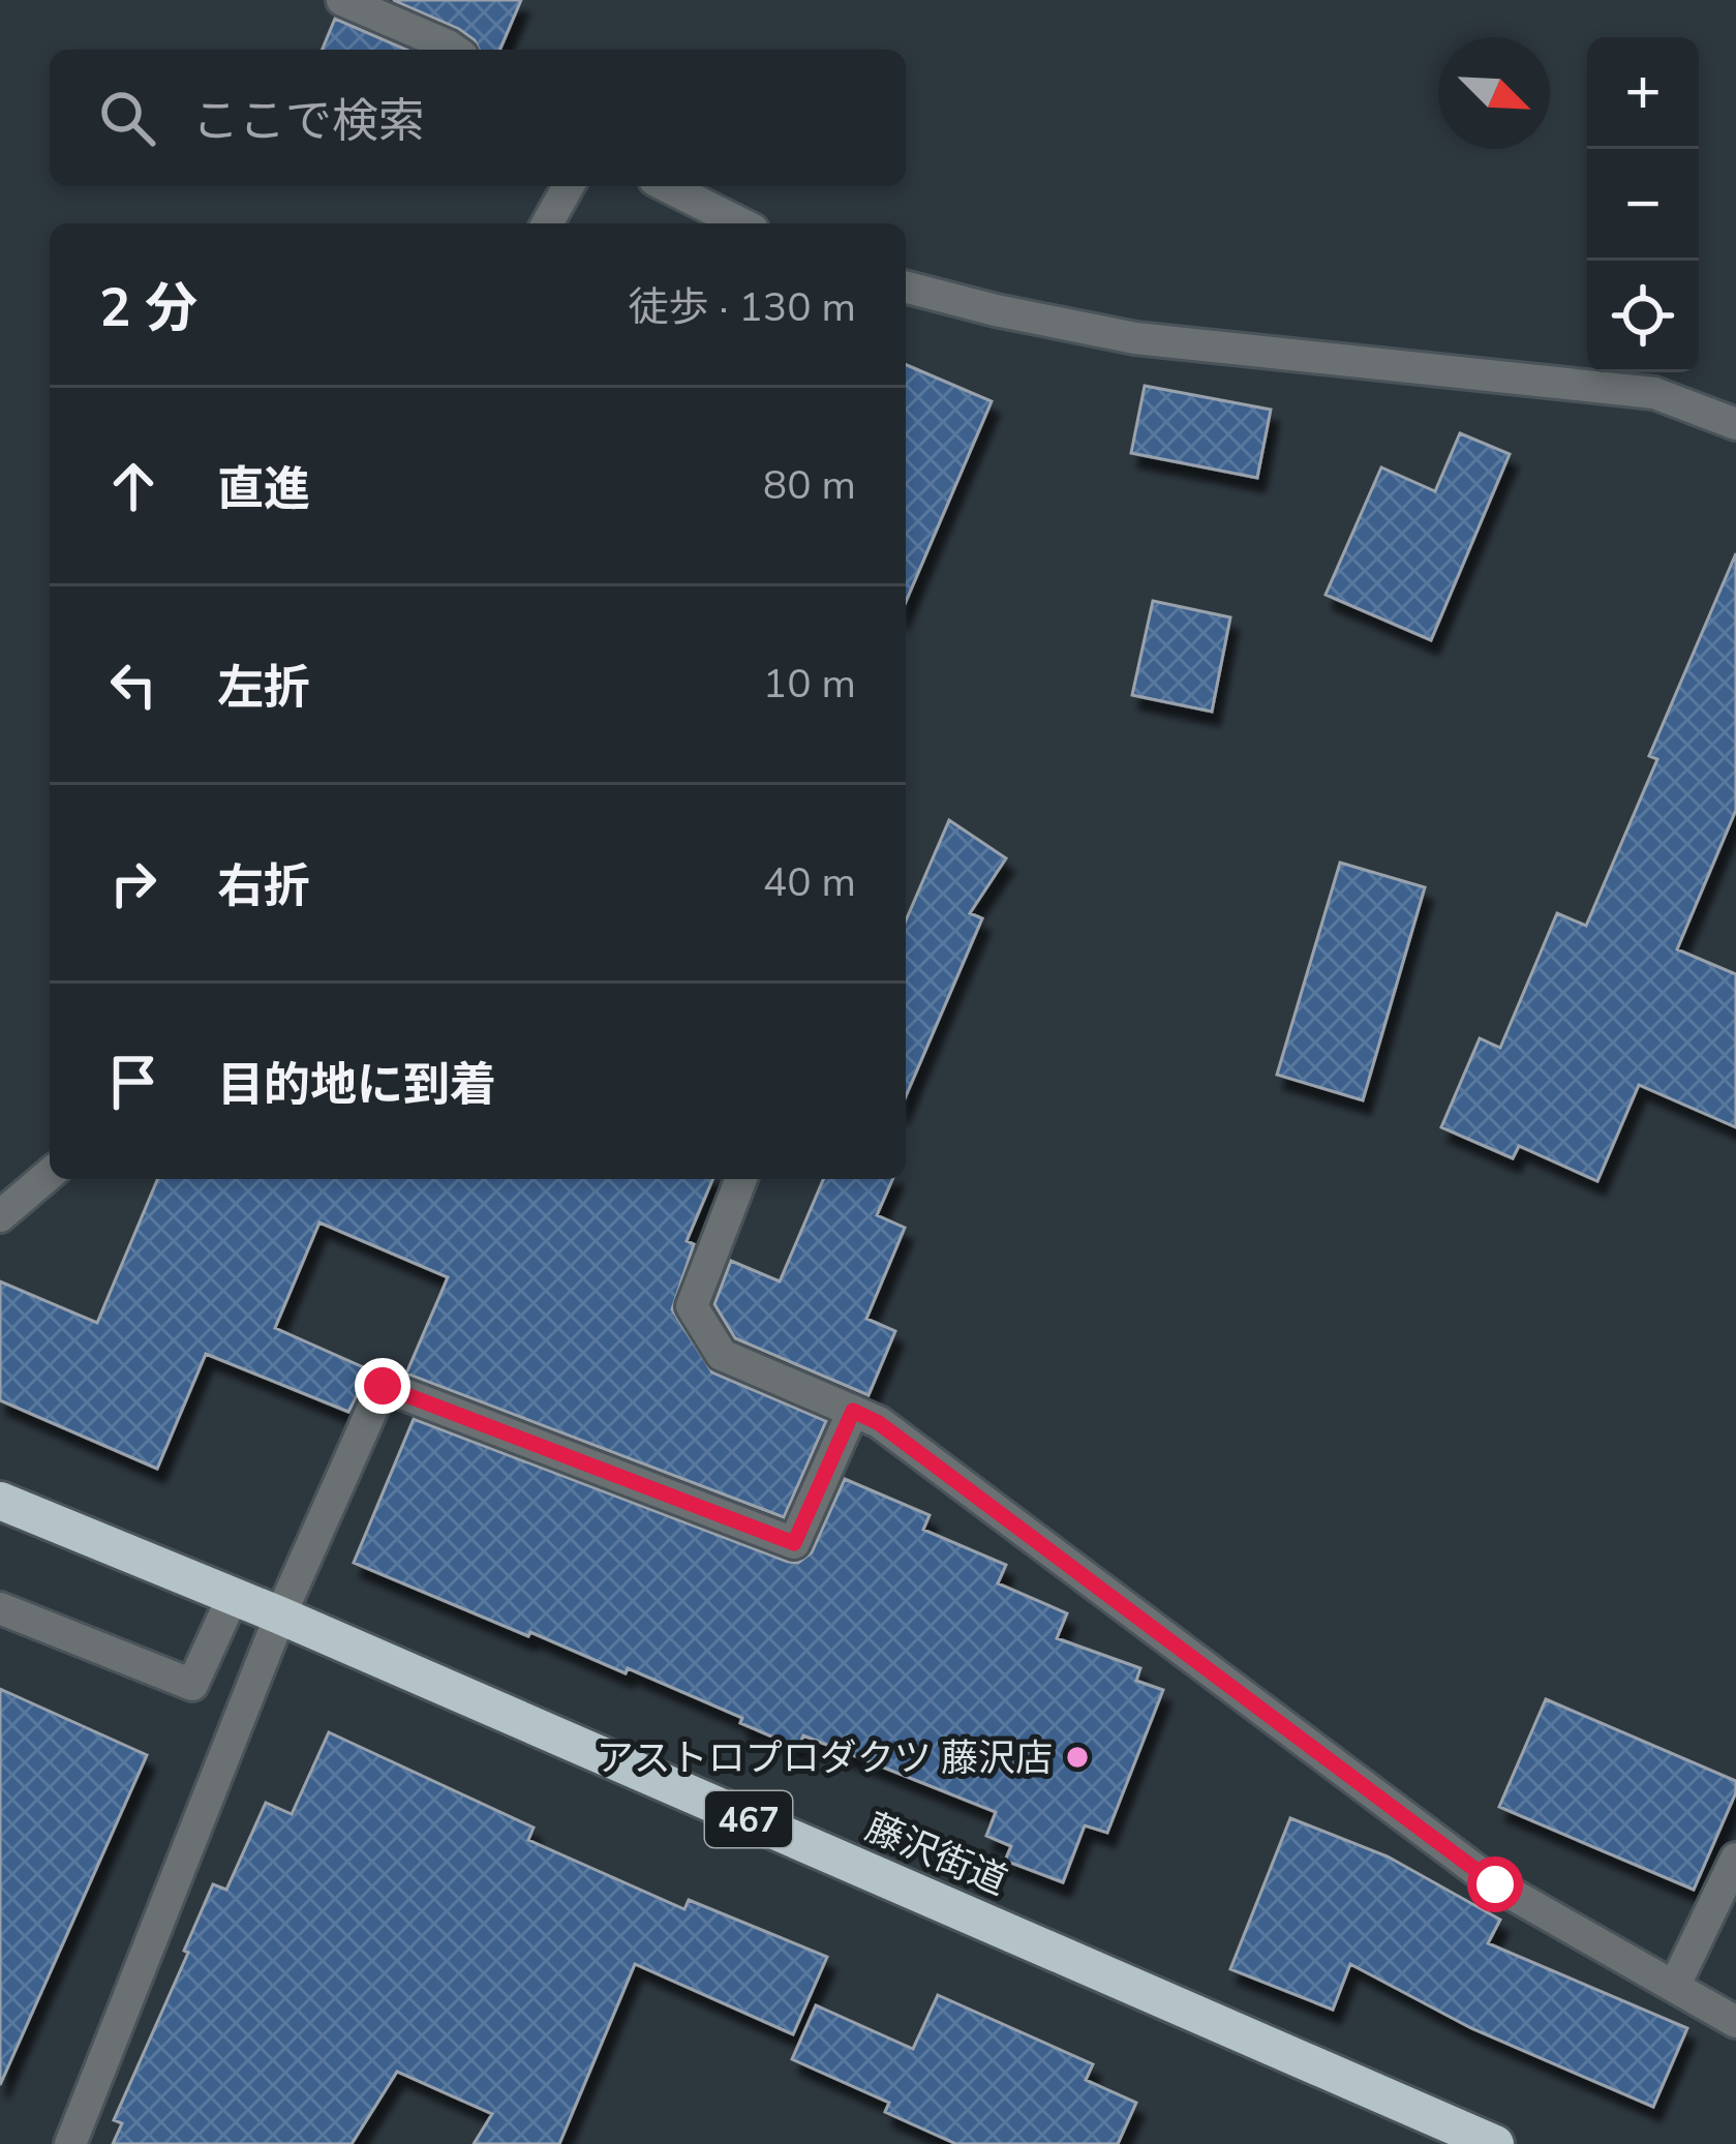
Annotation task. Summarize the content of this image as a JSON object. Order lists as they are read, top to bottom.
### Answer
{
  "streets": {
    "highway": ["467", "藤沢街道"]
  },
  "places": ["アストロプロダクツ 藤沢店"],
  "north": "bottom right",
  "page": {
    "map_buttons": ["+", "−"],
    "search": "ここで検索",
    "heading": ["2 分", "徒歩 · 130 m"],
    "list": [
      ["直進", "80 m"],
      ["左折", "10 m"],
      ["右折", "40 m"],
      "目的地に到着"
    ]
  }
}
